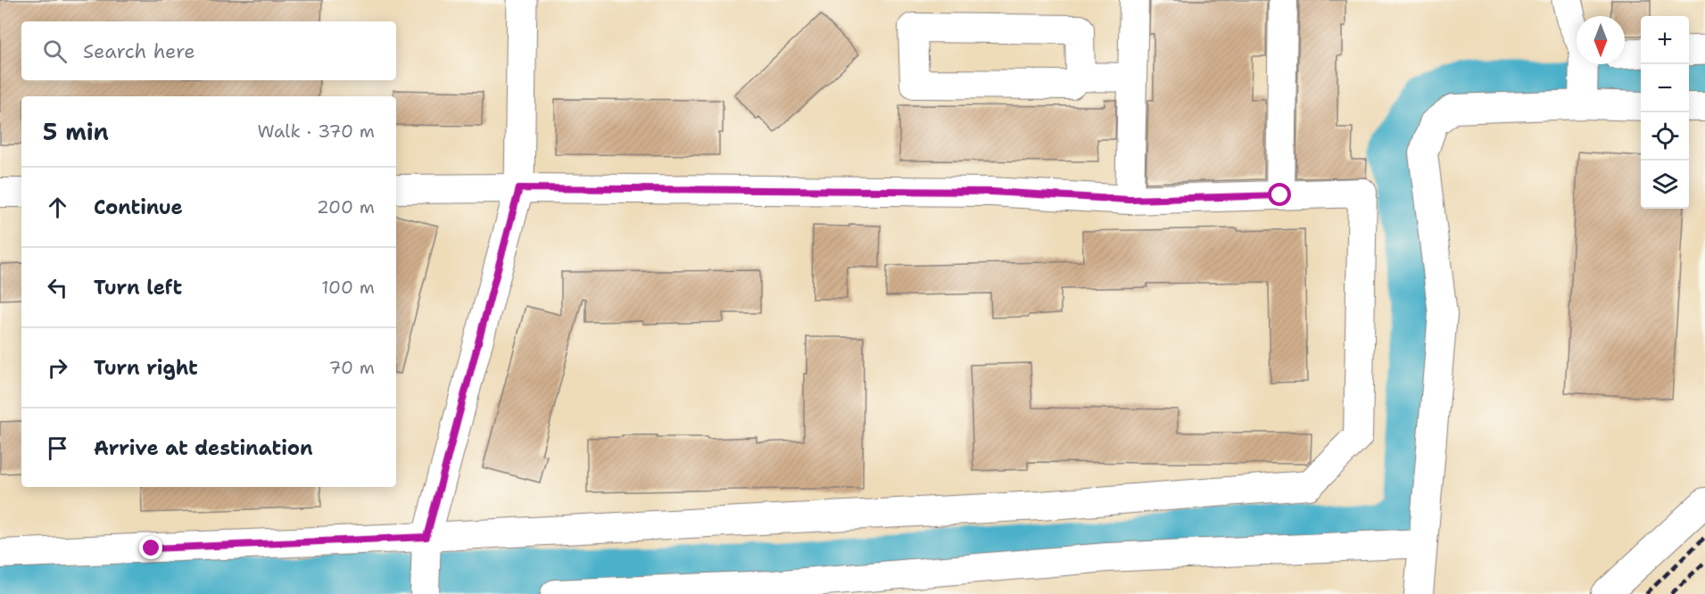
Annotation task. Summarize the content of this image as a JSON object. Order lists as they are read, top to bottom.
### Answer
{
  "north": "bottom",
  "page": {
    "map_buttons": ["+", "−"],
    "search": "Search here",
    "heading": ["5 min", "Walk · 370 m"],
    "list": [
      ["Continue", "200 m"],
      ["Turn left", "100 m"],
      ["Turn right", "70 m"],
      "Arrive at destination"
    ]
  }
}
